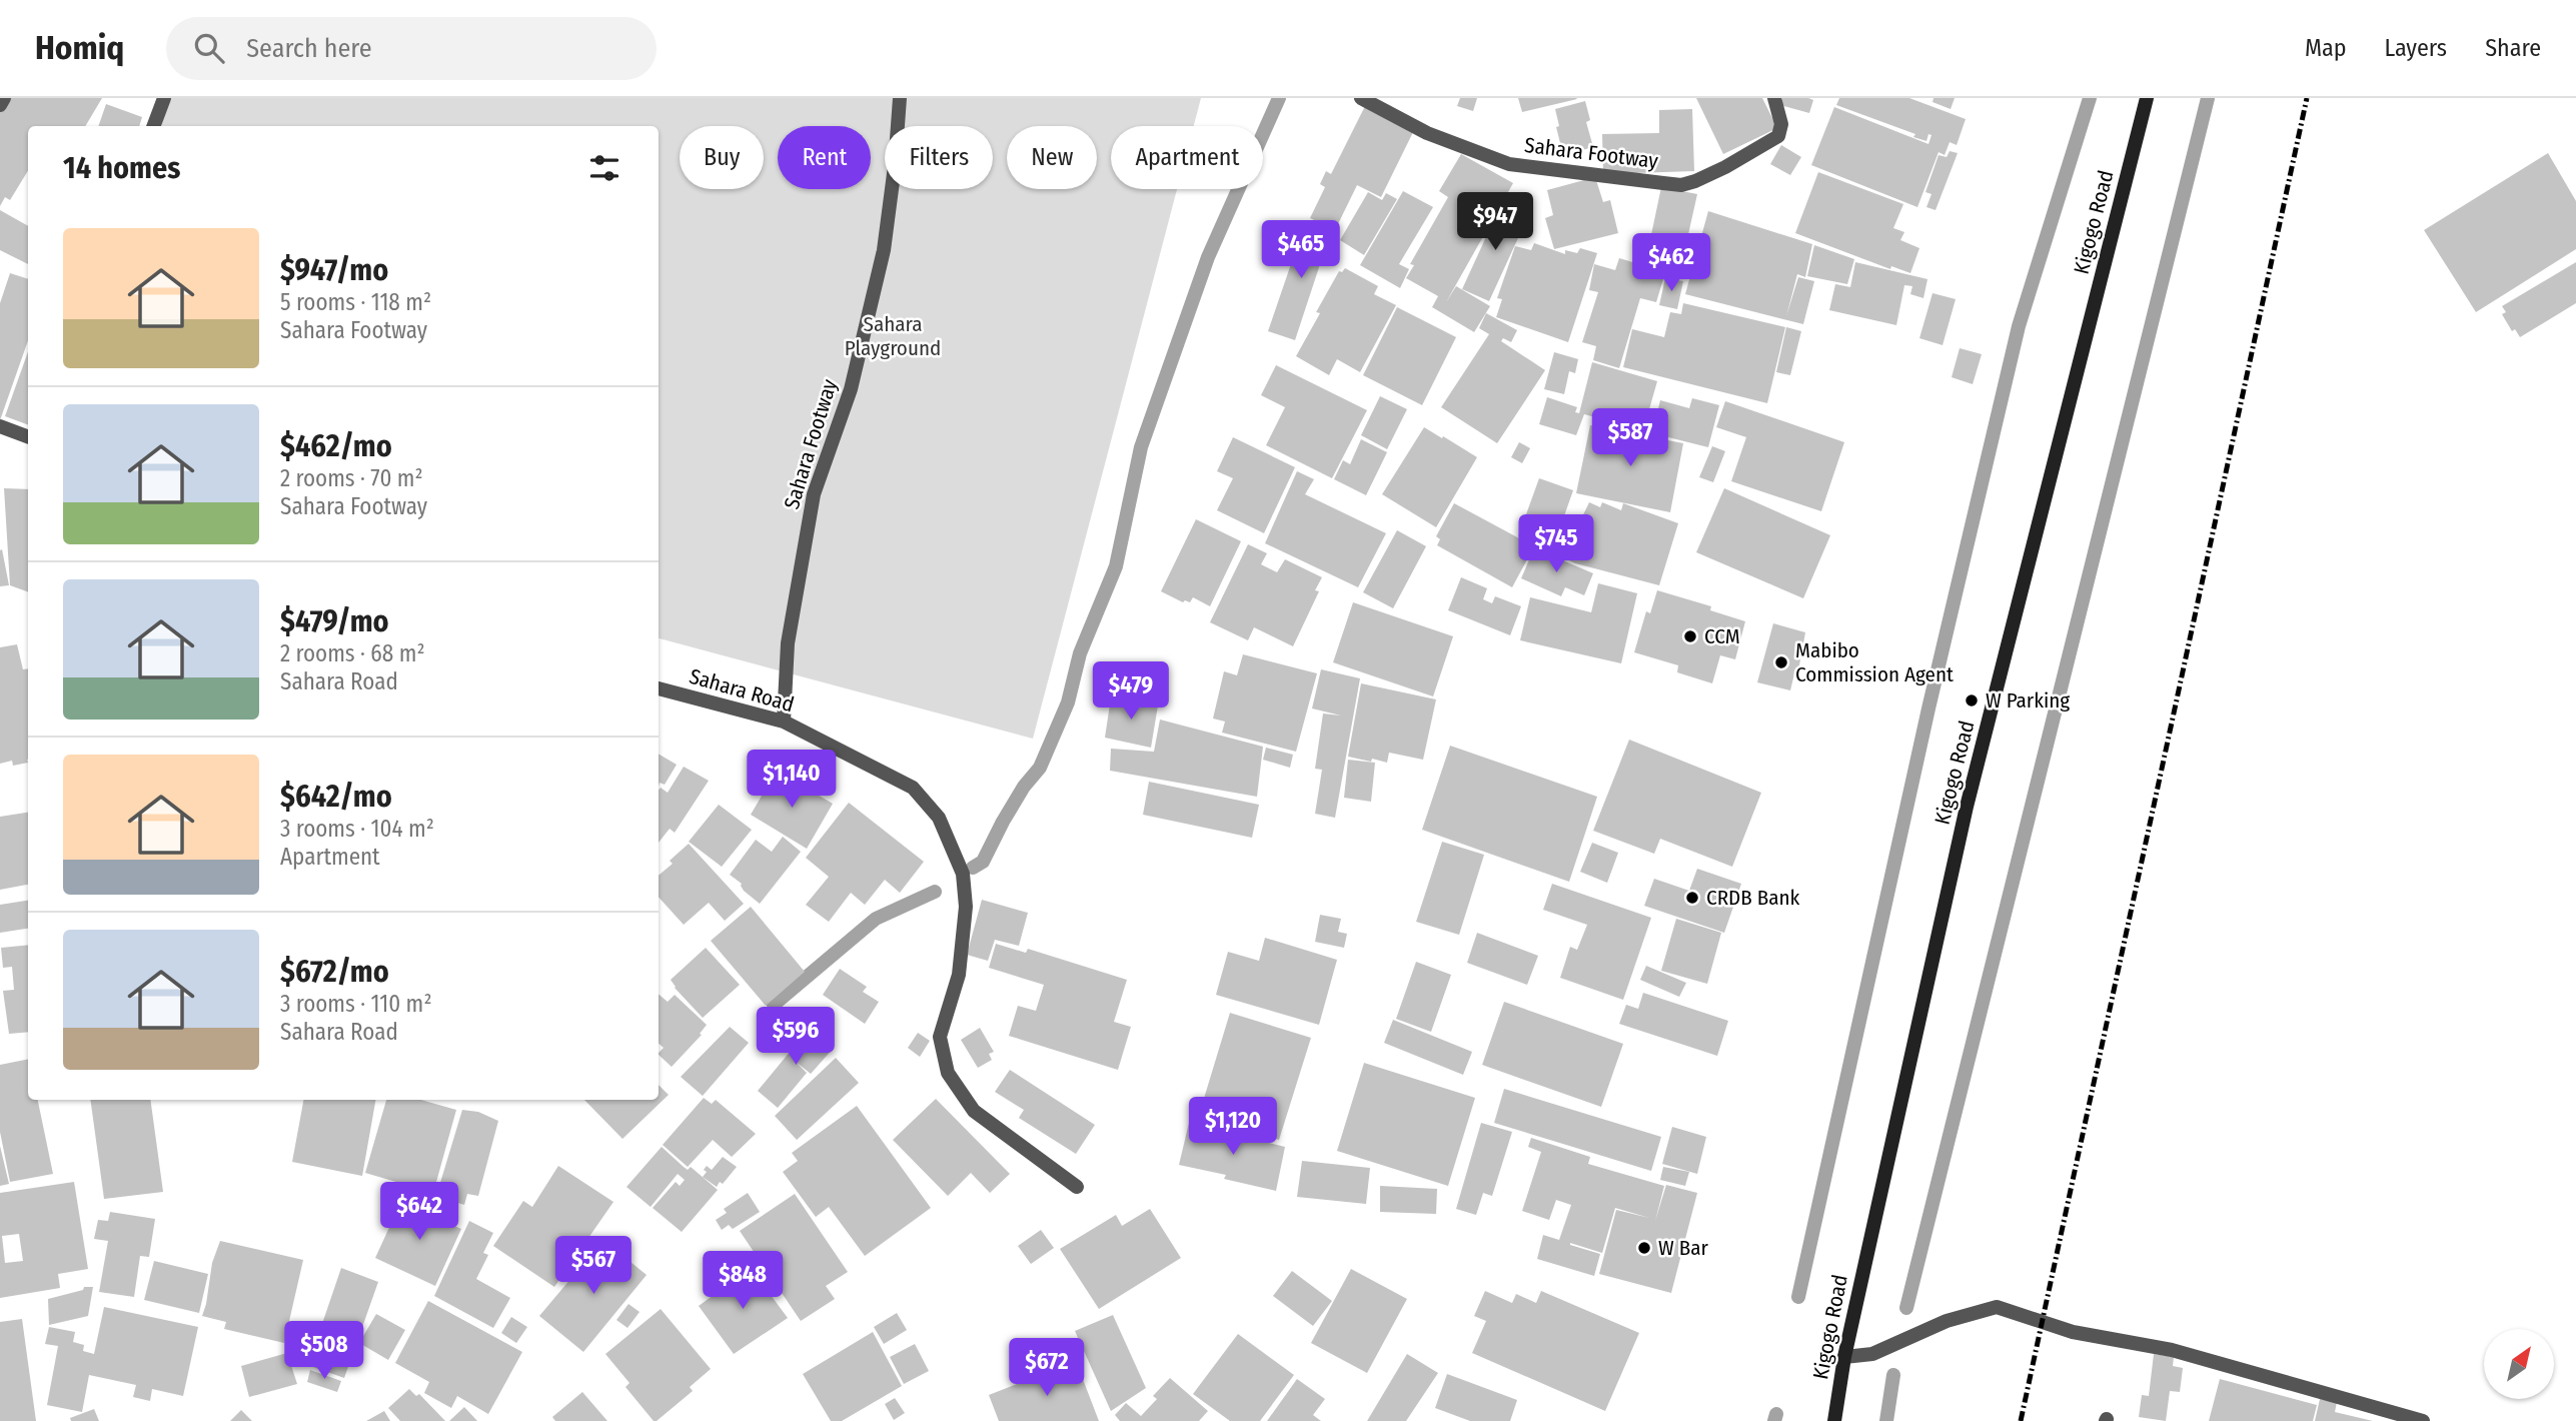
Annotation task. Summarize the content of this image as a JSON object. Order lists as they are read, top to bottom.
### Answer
{
  "streets": {
    "main road": ["Kigogo Road"],
    "street": ["Sahara Footway", "Sahara Road"]
  },
  "crossings": [
    ["Sahara Footway", "Sahara Road"]
  ],
  "parks": ["Sahara Playground"],
  "places": [
    "CCM",
    "Mabibo Commission Agent",
    "W Parking",
    "CRDB Bank",
    "W Bar"
  ],
  "north": "top right",
  "page": {
    "header": "Homiq",
    "search": "Search here",
    "nav": ["Map", "Layers", "Share"],
    "chip": [
      "Buy",
      "Rent",
      "Filters",
      "New",
      "Apartment"
    ],
    "heading": "14 homes",
    "price": [
      "$947",
      "$465",
      "$462",
      "$587",
      "$745",
      "$479",
      "$1,140",
      "$596",
      "$1,120",
      "$642",
      "$567",
      "$848",
      "$508",
      "$672"
    ],
    "list": [
      {
        "name": "$947/mo",
        "note": "5 rooms · 118 m² · Sahara Footway"
      },
      {
        "name": "$462/mo",
        "note": "2 rooms · 70 m² · Sahara Footway"
      },
      {
        "name": "$479/mo",
        "note": "2 rooms · 68 m² · Sahara Road"
      },
      {
        "name": "$642/mo",
        "note": "3 rooms · 104 m² · Apartment"
      },
      {
        "name": "$672/mo",
        "note": "3 rooms · 110 m² · Sahara Road"
      }
    ]
  }
}
